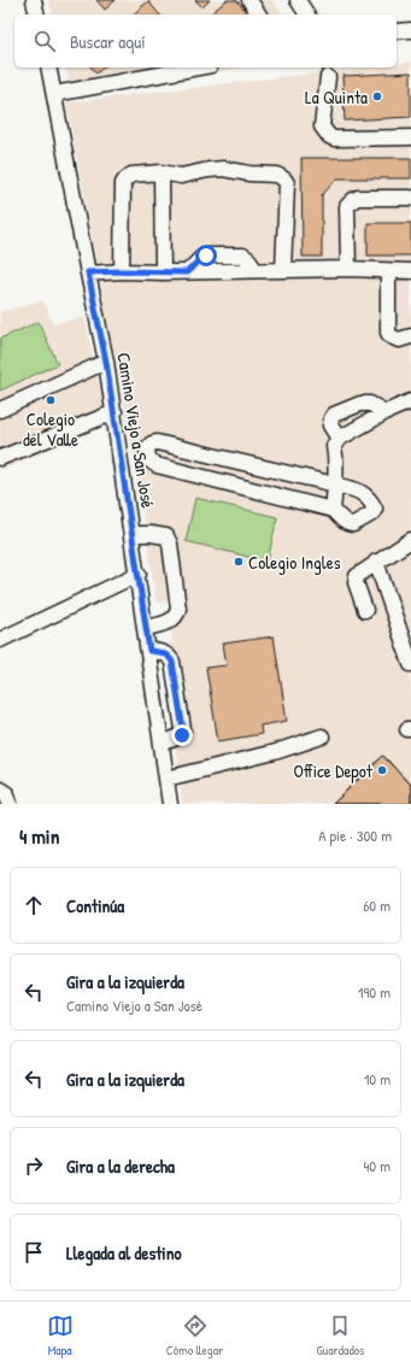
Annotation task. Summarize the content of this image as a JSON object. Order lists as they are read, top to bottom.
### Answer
{
  "streets": {
    "street": ["Camino Viejo a San José"]
  },
  "places": [
    "La Quinta",
    "Colegio del Valle",
    "Colegio Ingles",
    "Office Depot"
  ],
  "page": {
    "search": "Buscar aquí",
    "heading": ["4 min", "A pie · 300 m"],
    "list": [
      ["Continúa", "60 m"],
      ["Gira a la izquierda", "Camino Viejo a San José", "190 m"],
      ["Gira a la izquierda", "10 m"],
      ["Gira a la derecha", "40 m"],
      "Llegada al destino"
    ],
    "nav": ["Mapa", "Cómo llegar", "Guardados"]
  }
}
